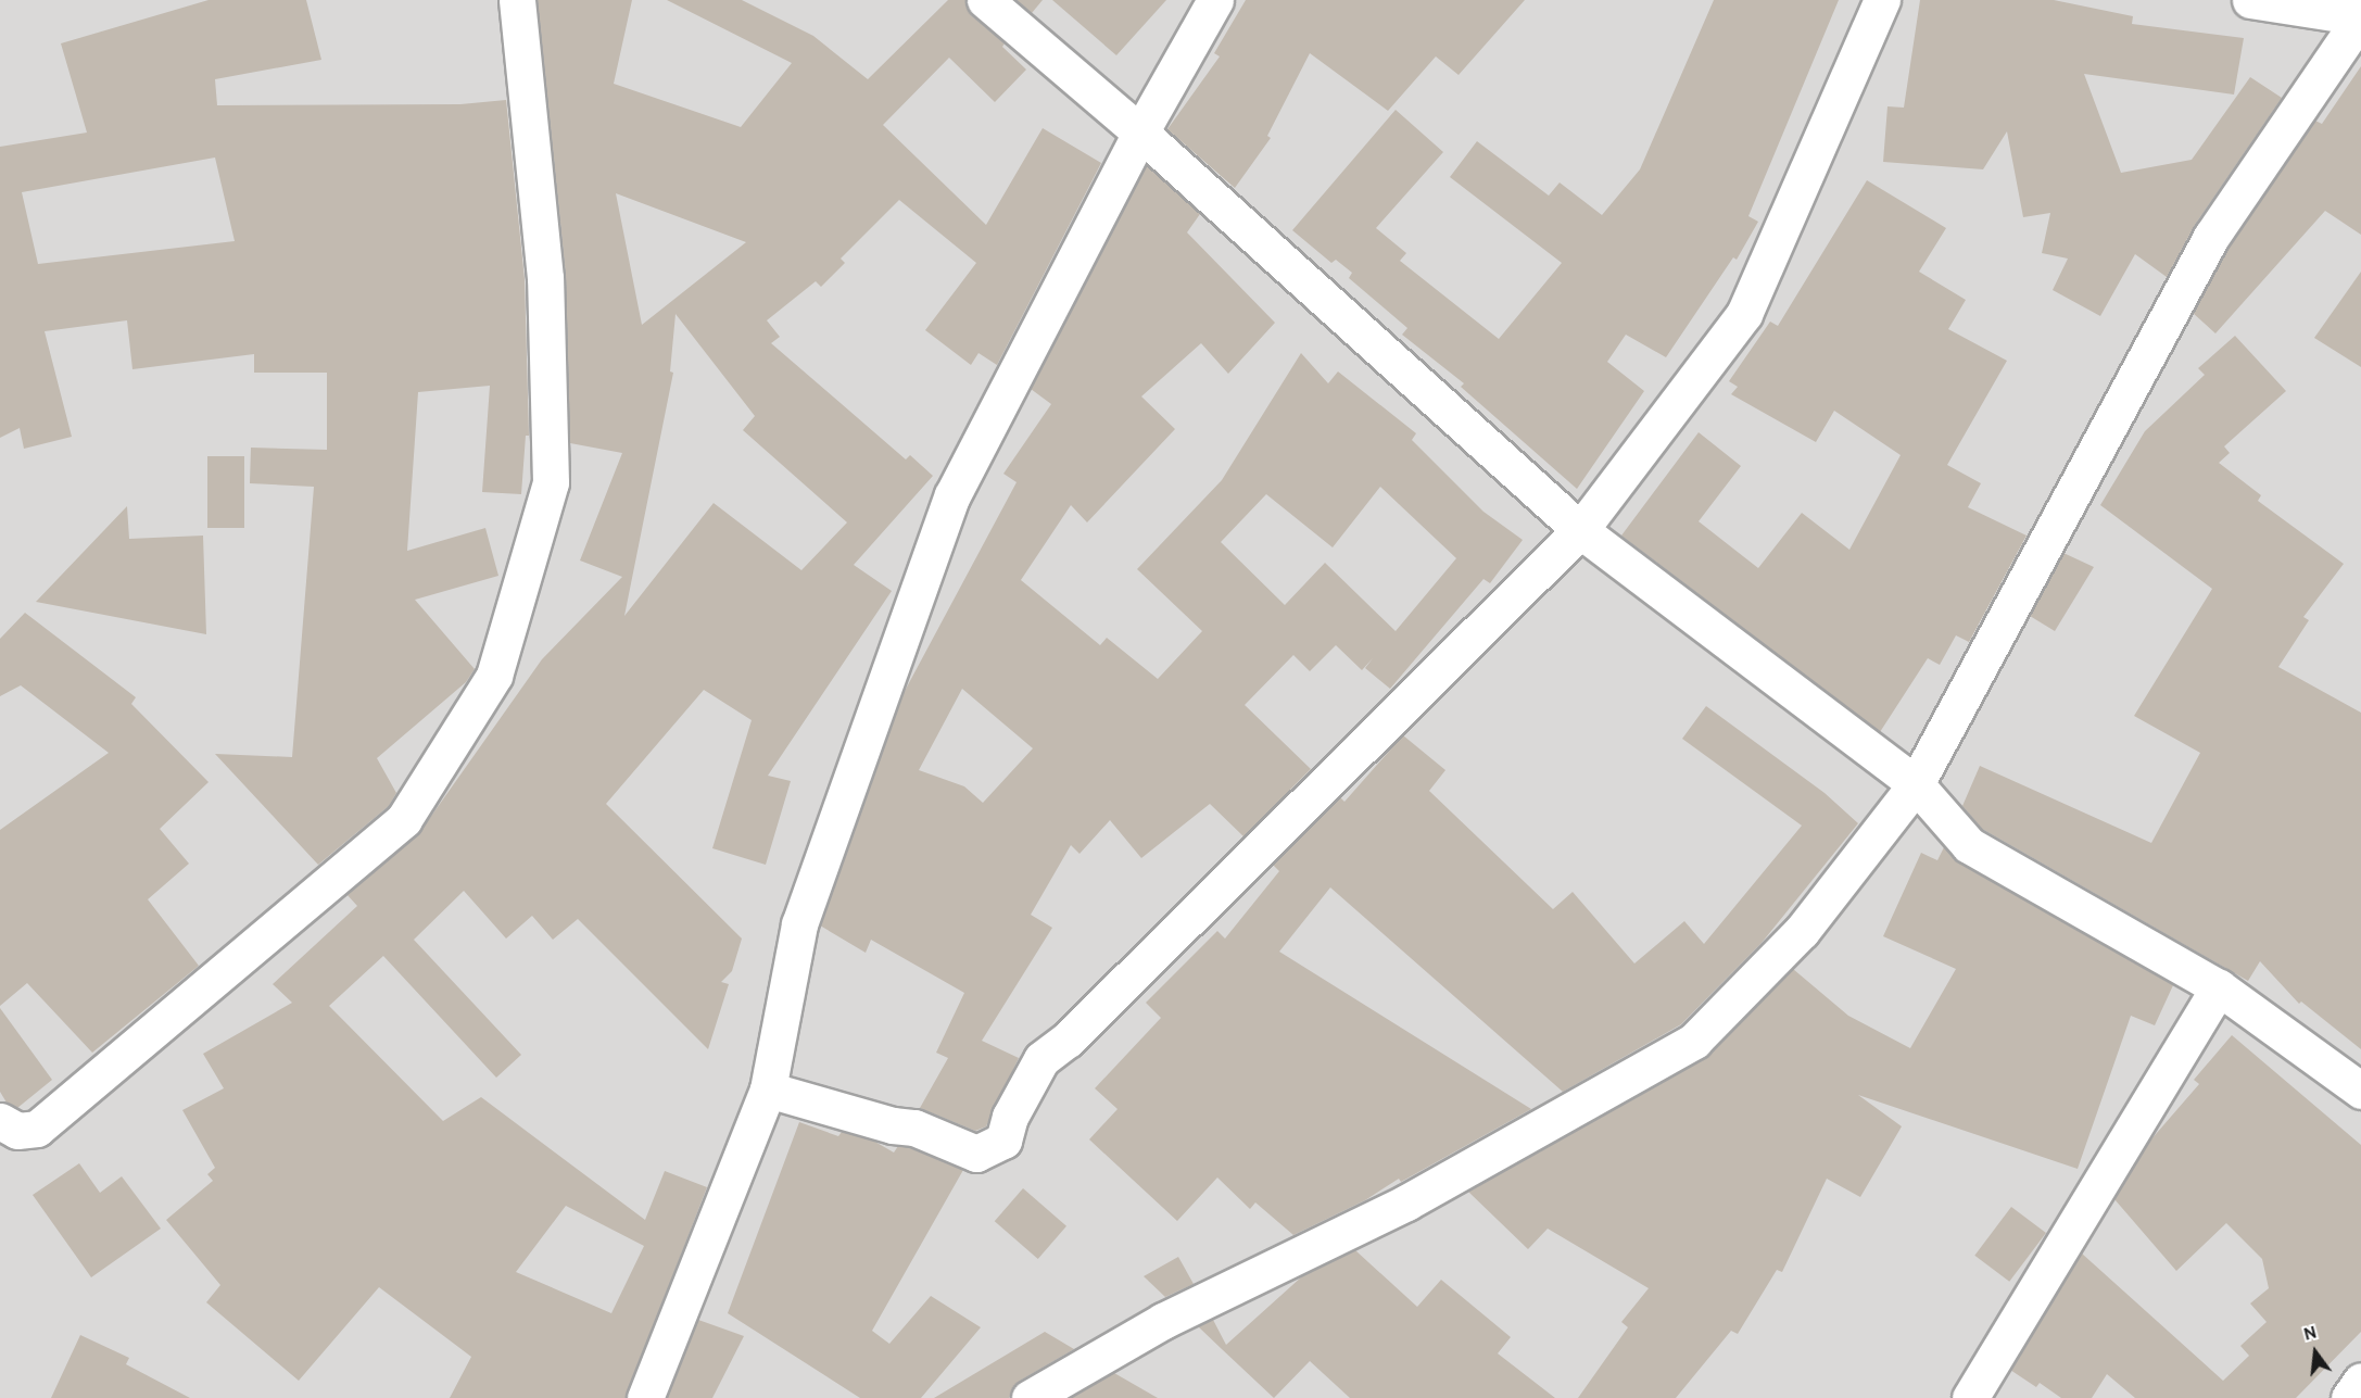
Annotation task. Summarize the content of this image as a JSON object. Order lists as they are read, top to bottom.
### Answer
{
  "north": "top"
}
